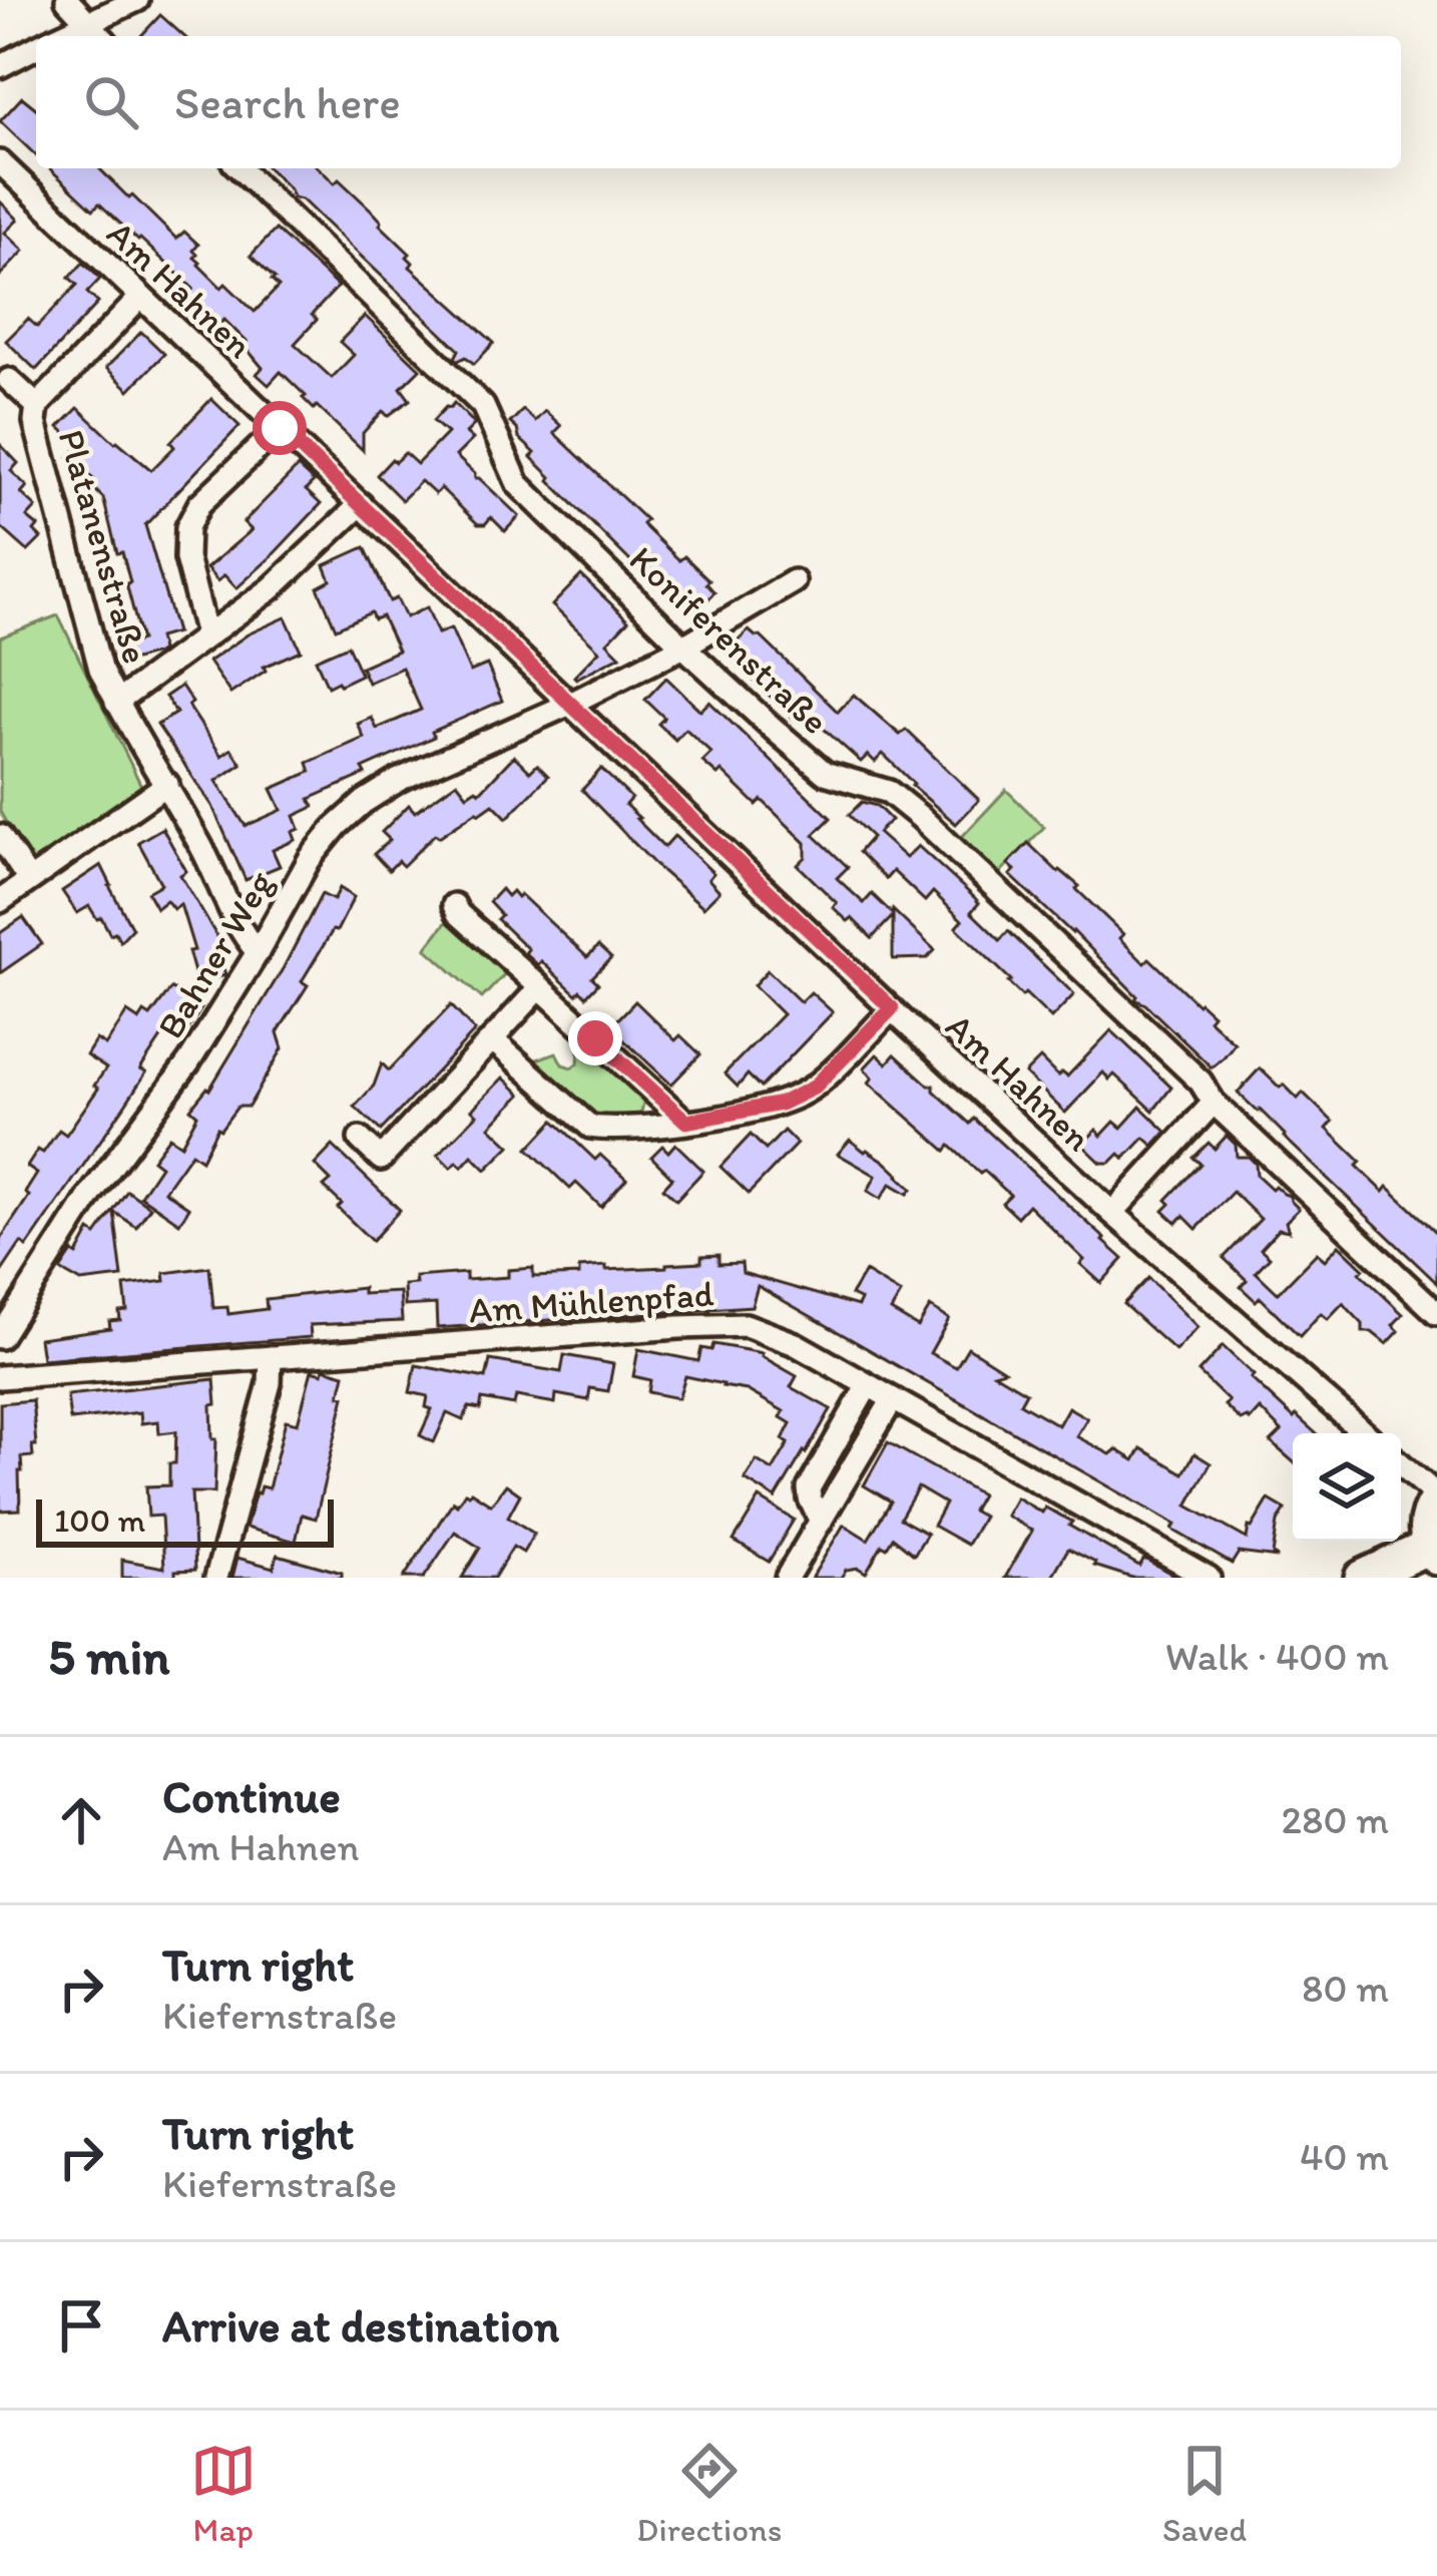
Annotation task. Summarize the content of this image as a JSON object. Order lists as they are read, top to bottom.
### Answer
{
  "streets": {
    "street": [
      "Am Hahnen",
      "Platanenstraße",
      "Koniferenstraße",
      "Bahner Weg",
      "Am Mühlenpfad"
    ]
  },
  "crossings": [
    ["Am Hahnen", "Platanenstraße"],
    ["Am Hahnen", "Bahner Weg"],
    ["Platanenstraße", "Bahner Weg"],
    ["Koniferenstraße", "Bahner Weg"]
  ],
  "scale_bar": "100 m",
  "page": {
    "search": "Search here",
    "scale": "100 m",
    "heading": ["5 min", "Walk · 400 m"],
    "list": [
      ["Continue", "Am Hahnen", "280 m"],
      ["Turn right", "Kiefernstraße", "80 m"],
      ["Turn right", "Kiefernstraße", "40 m"],
      "Arrive at destination"
    ],
    "nav": ["Map", "Directions", "Saved"]
  }
}
